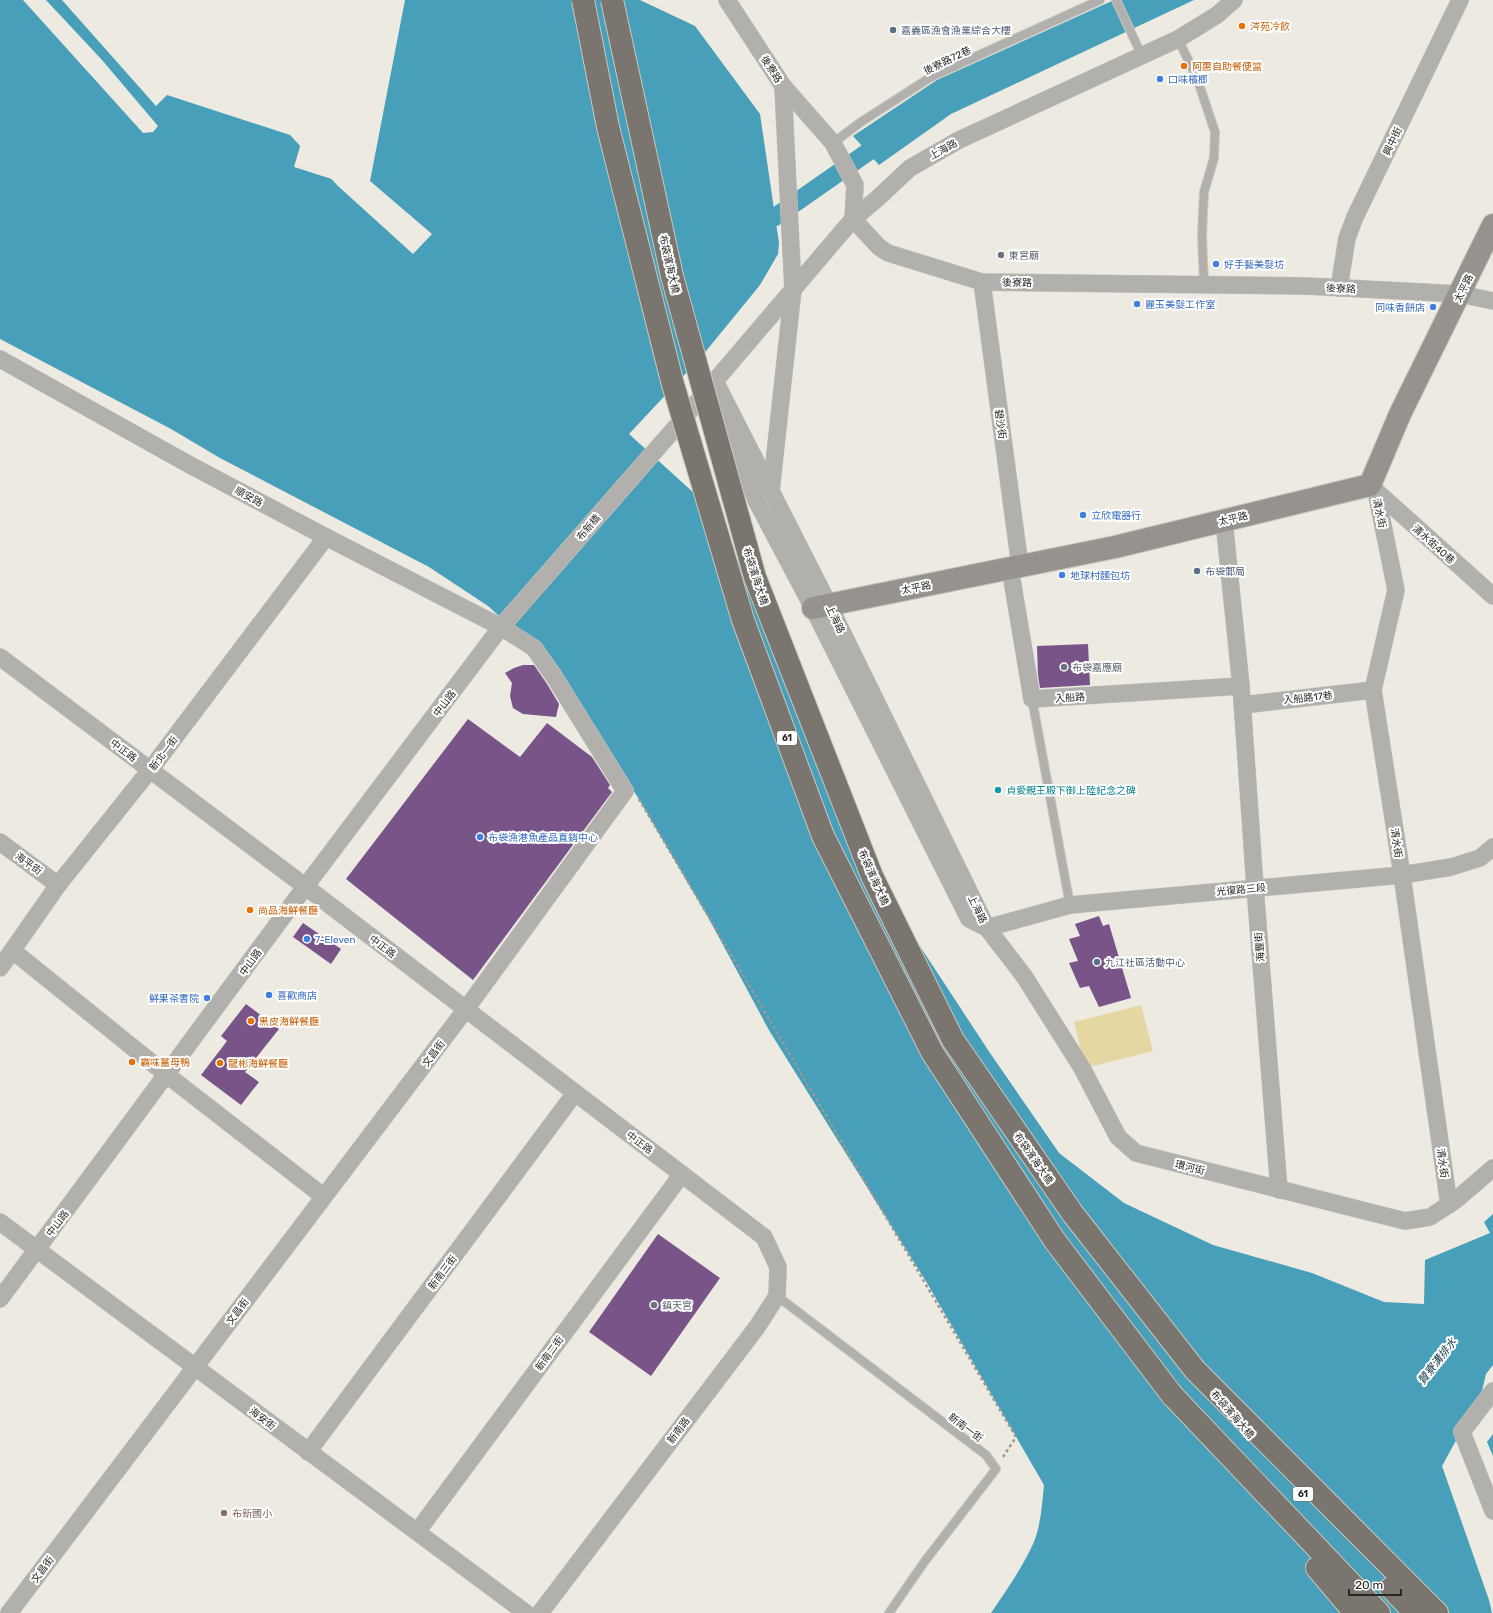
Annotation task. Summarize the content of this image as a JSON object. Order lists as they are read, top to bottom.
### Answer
{
  "streets": {
    "highway": ["布袋濱海大橋", "61"],
    "main road": ["太平路"],
    "street": [
      "後寮路",
      "興中街",
      "上海路",
      "碧沙街",
      "順安路",
      "清水街",
      "布新橋",
      "清水街40巷",
      "入船路",
      "入船路17巷",
      "中山路",
      "中正路",
      "新北一街",
      "海平街",
      "光復路三段",
      "海豐街",
      "文昌街",
      "環河街",
      "新南三街",
      "新南二街",
      "海安街",
      "新南路"
    ],
    "lane": ["後寮路72巷", "新南一街"]
  },
  "crossings": [
    ["後寮路72巷", "後寮路"],
    ["後寮路", "興中街"],
    ["後寮路", "上海路"],
    ["後寮路", "太平路"],
    ["後寮路", "碧沙街"],
    ["上海路", "太平路"],
    ["上海路", "布新橋"],
    ["上海路", "光復路三段"],
    ["上海路", "環河街"],
    ["太平路", "碧沙街"],
    ["太平路", "清水街"],
    ["太平路", "清水街40巷"],
    ["順安路", "布新橋"],
    ["順安路", "中山路"],
    ["順安路", "新北一街"],
    ["順安路", "文昌街"],
    ["清水街", "清水街40巷"],
    ["清水街", "入船路17巷"],
    ["清水街", "光復路三段"],
    ["清水街", "環河街"],
    ["布新橋", "中山路"],
    ["入船路17巷", "海豐街"],
    ["中山路", "中正路"],
    ["中山路", "海安街"],
    ["中正路", "新北一街"],
    ["中正路", "文昌街"],
    ["中正路", "新南三街"],
    ["中正路", "新南二街"],
    ["中正路", "新南一街"],
    ["中正路", "新南路"],
    ["新北一街", "海平街"],
    ["光復路三段", "海豐街"],
    ["光復路三段", "環河街"],
    ["海豐街", "環河街"],
    ["文昌街", "海安街"],
    ["新南三街", "海安街"],
    ["新南二街", "海安街"],
    ["新南一街", "新南路"]
  ],
  "water": ["贊寮溝排水"],
  "places": [
    "涔苑冷飲",
    "嘉義區漁會漁業綜合大樓",
    "阿惠自助餐便當",
    "口味檳榔",
    "東宮廟",
    "好手藝美髮坊",
    "麗玉美髮工作室",
    "同味香餅店",
    "立欣電器行",
    "布袋郵局",
    "地球村麵包坊",
    "布袋嘉應廟",
    "貞愛親王殿下御上陸紀念之碑",
    "布袋漁港魚產品直銷中心",
    "尚品海鮮餐廳",
    "7-Eleven",
    "九江社區活動中心",
    "喜歡商店",
    "鮮果茶書院",
    "黑皮海鮮餐廳",
    "霸味薑母鴨",
    "龍彬海鮮餐廳",
    "鎮天宮",
    "布新國小"
  ],
  "scale_bar": "20 m"
}
